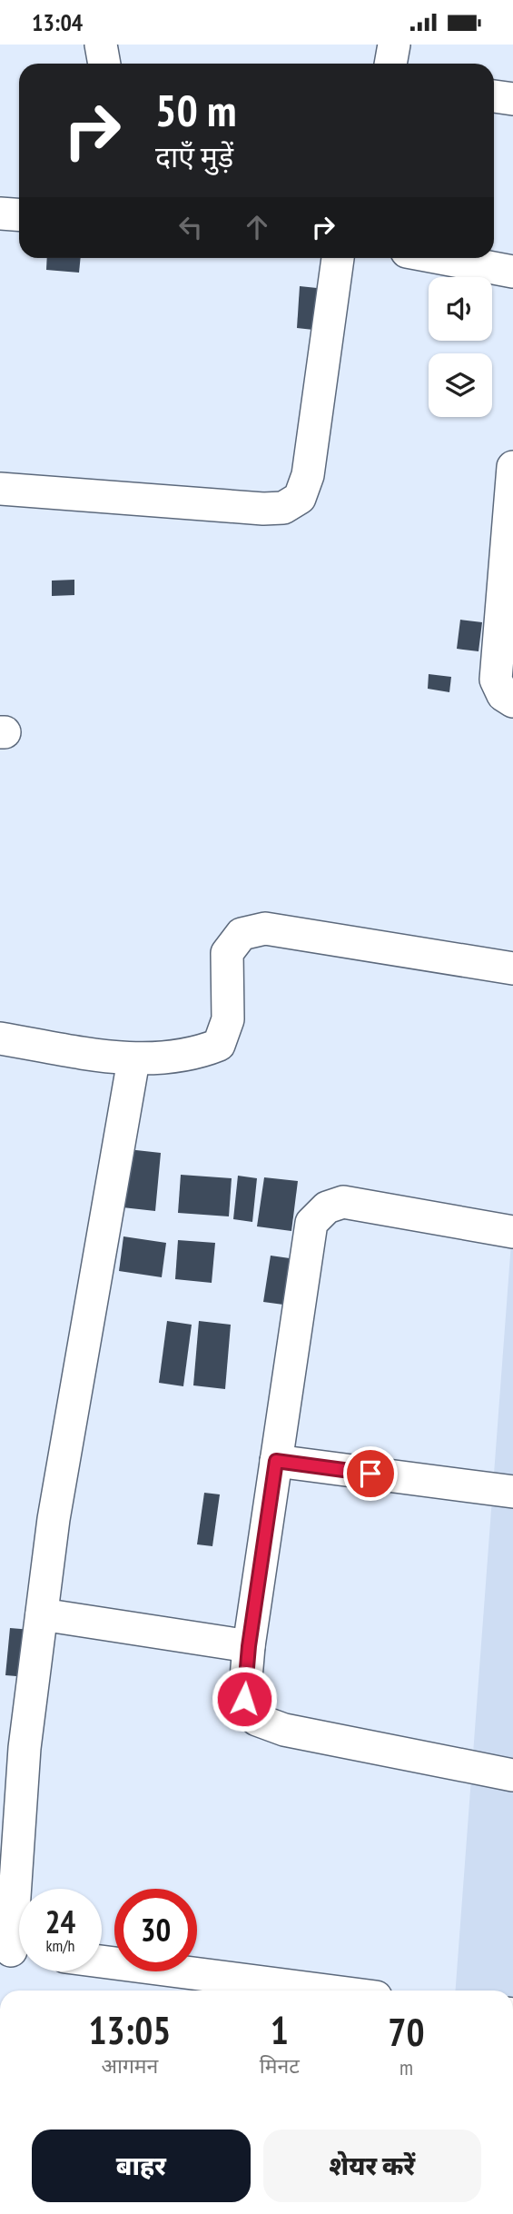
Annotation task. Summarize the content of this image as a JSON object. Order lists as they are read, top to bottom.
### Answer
{
  "page": {
    "status": "13:04",
    "turn": ["50 m", "दाएँ मुड़ें"],
    "speed": "24 km/h",
    "limit": "30",
    "eta": [
      "13:05",
      "आगमन",
      "1",
      "मिनट",
      "70",
      "m"
    ],
    "buttons": ["बाहर", "शेयर करें"]
  }
}
